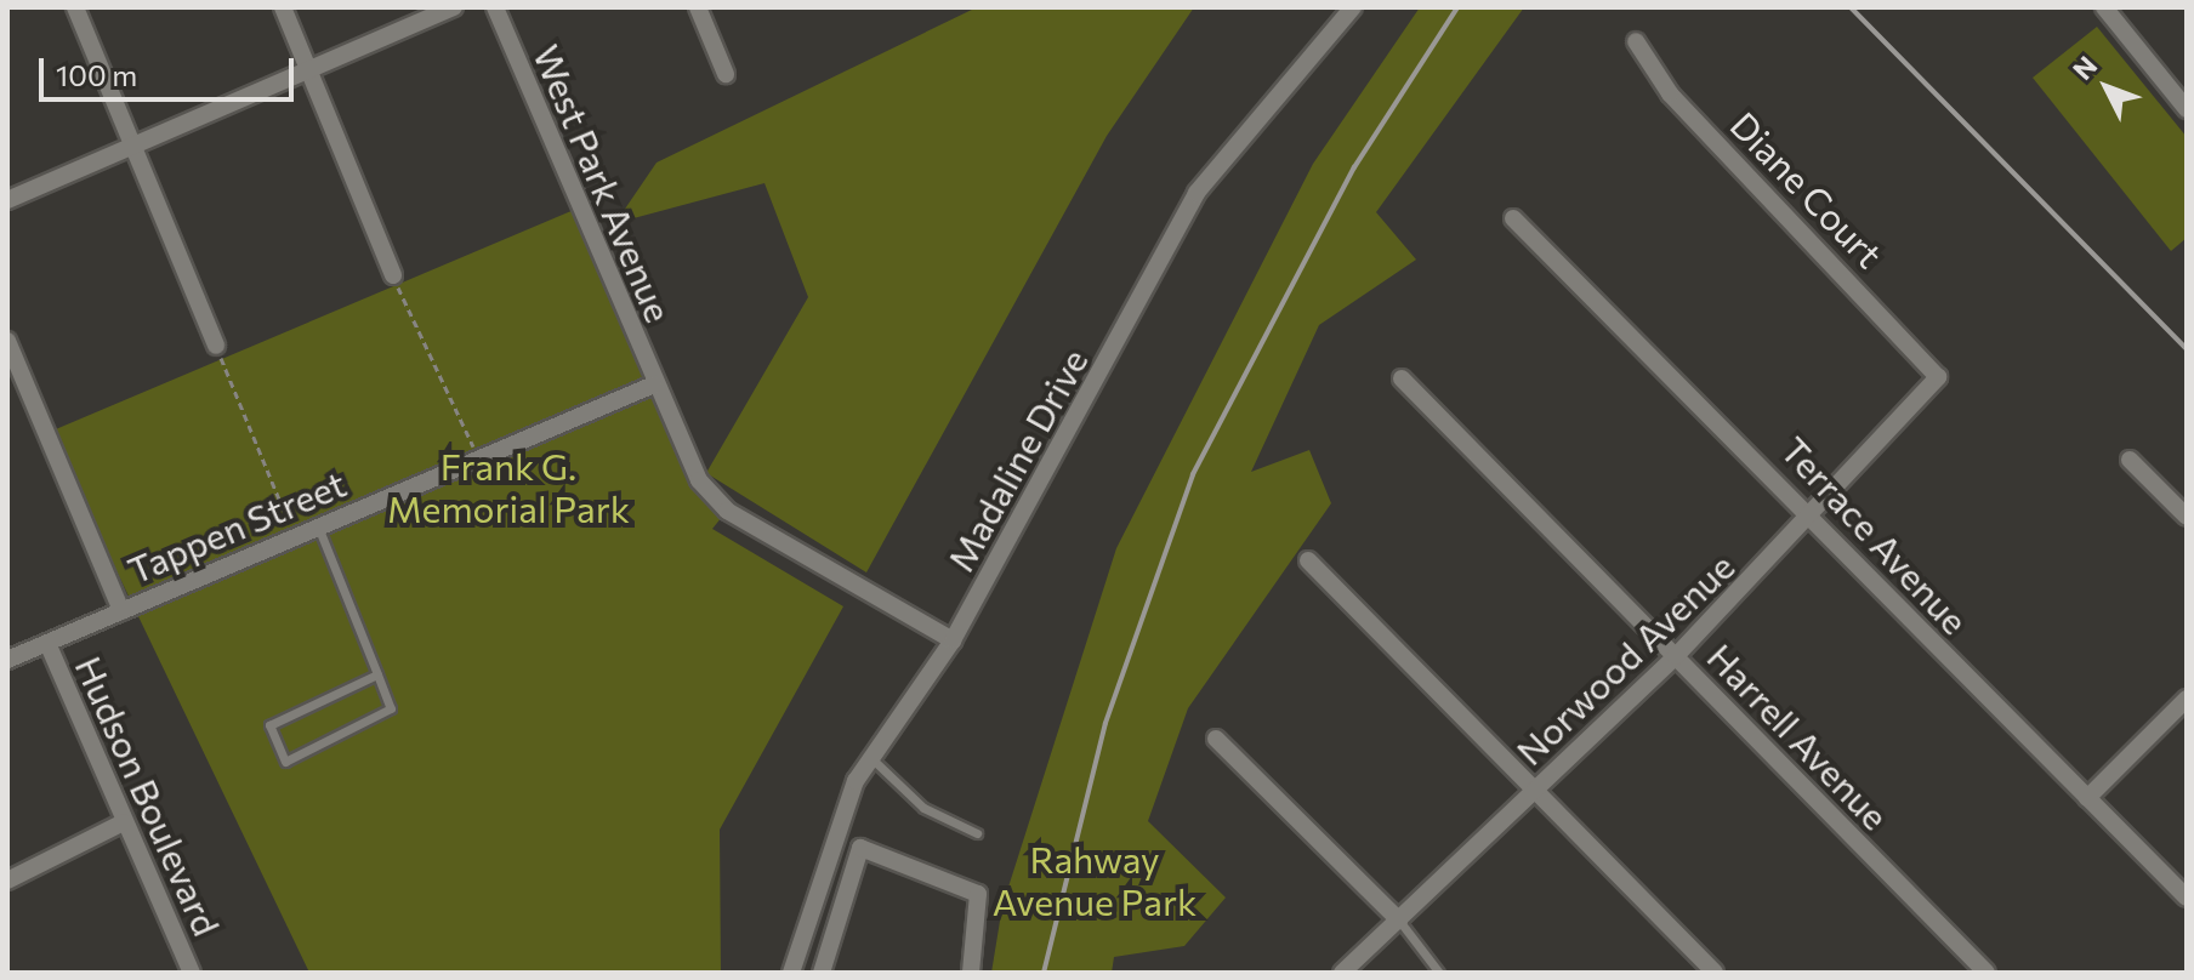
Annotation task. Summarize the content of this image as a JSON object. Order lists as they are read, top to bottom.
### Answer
{
  "streets": {
    "street": [
      "West Park Avenue",
      "Diane Court",
      "Madaline Drive",
      "Tappen Street",
      "Terrace Avenue",
      "Norwood Avenue",
      "Harrell Avenue",
      "Hudson Boulevard"
    ]
  },
  "crossings": [
    ["West Park Avenue", "Madaline Drive"],
    ["West Park Avenue", "Tappen Street"],
    ["Diane Court", "Norwood Avenue"],
    ["Tappen Street", "Hudson Boulevard"],
    ["Terrace Avenue", "Norwood Avenue"],
    ["Norwood Avenue", "Harrell Avenue"]
  ],
  "parks": ["Frank G. Memorial Park", "Rahway Avenue Park"],
  "scale_bar": "100 m",
  "north": "top left"
}
